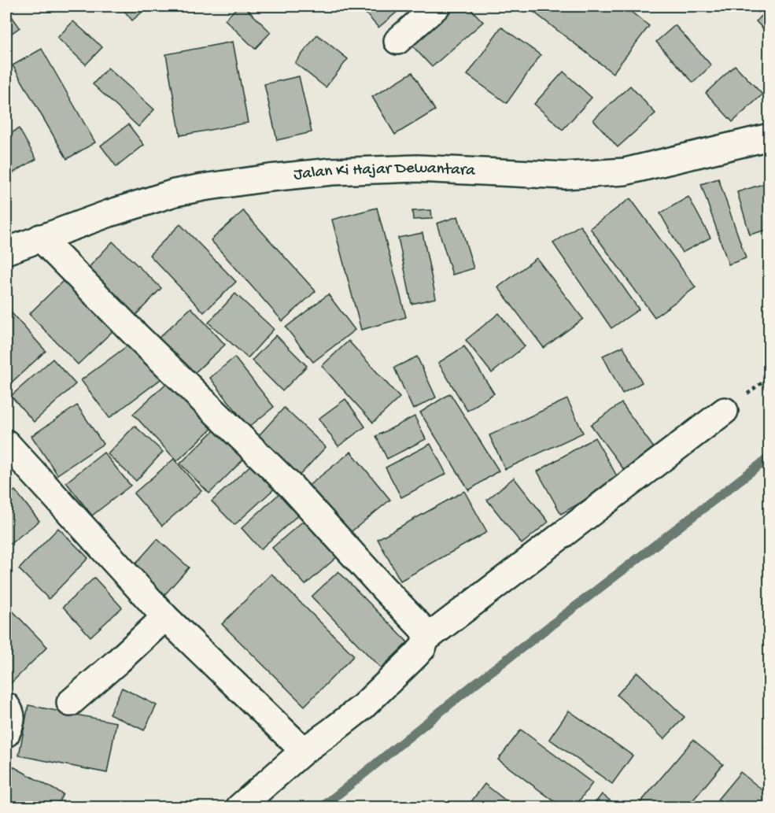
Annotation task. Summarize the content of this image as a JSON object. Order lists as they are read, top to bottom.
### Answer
{
  "streets": {
    "street": ["Jalan Ki Hajar Dewantara"]
  }
}
